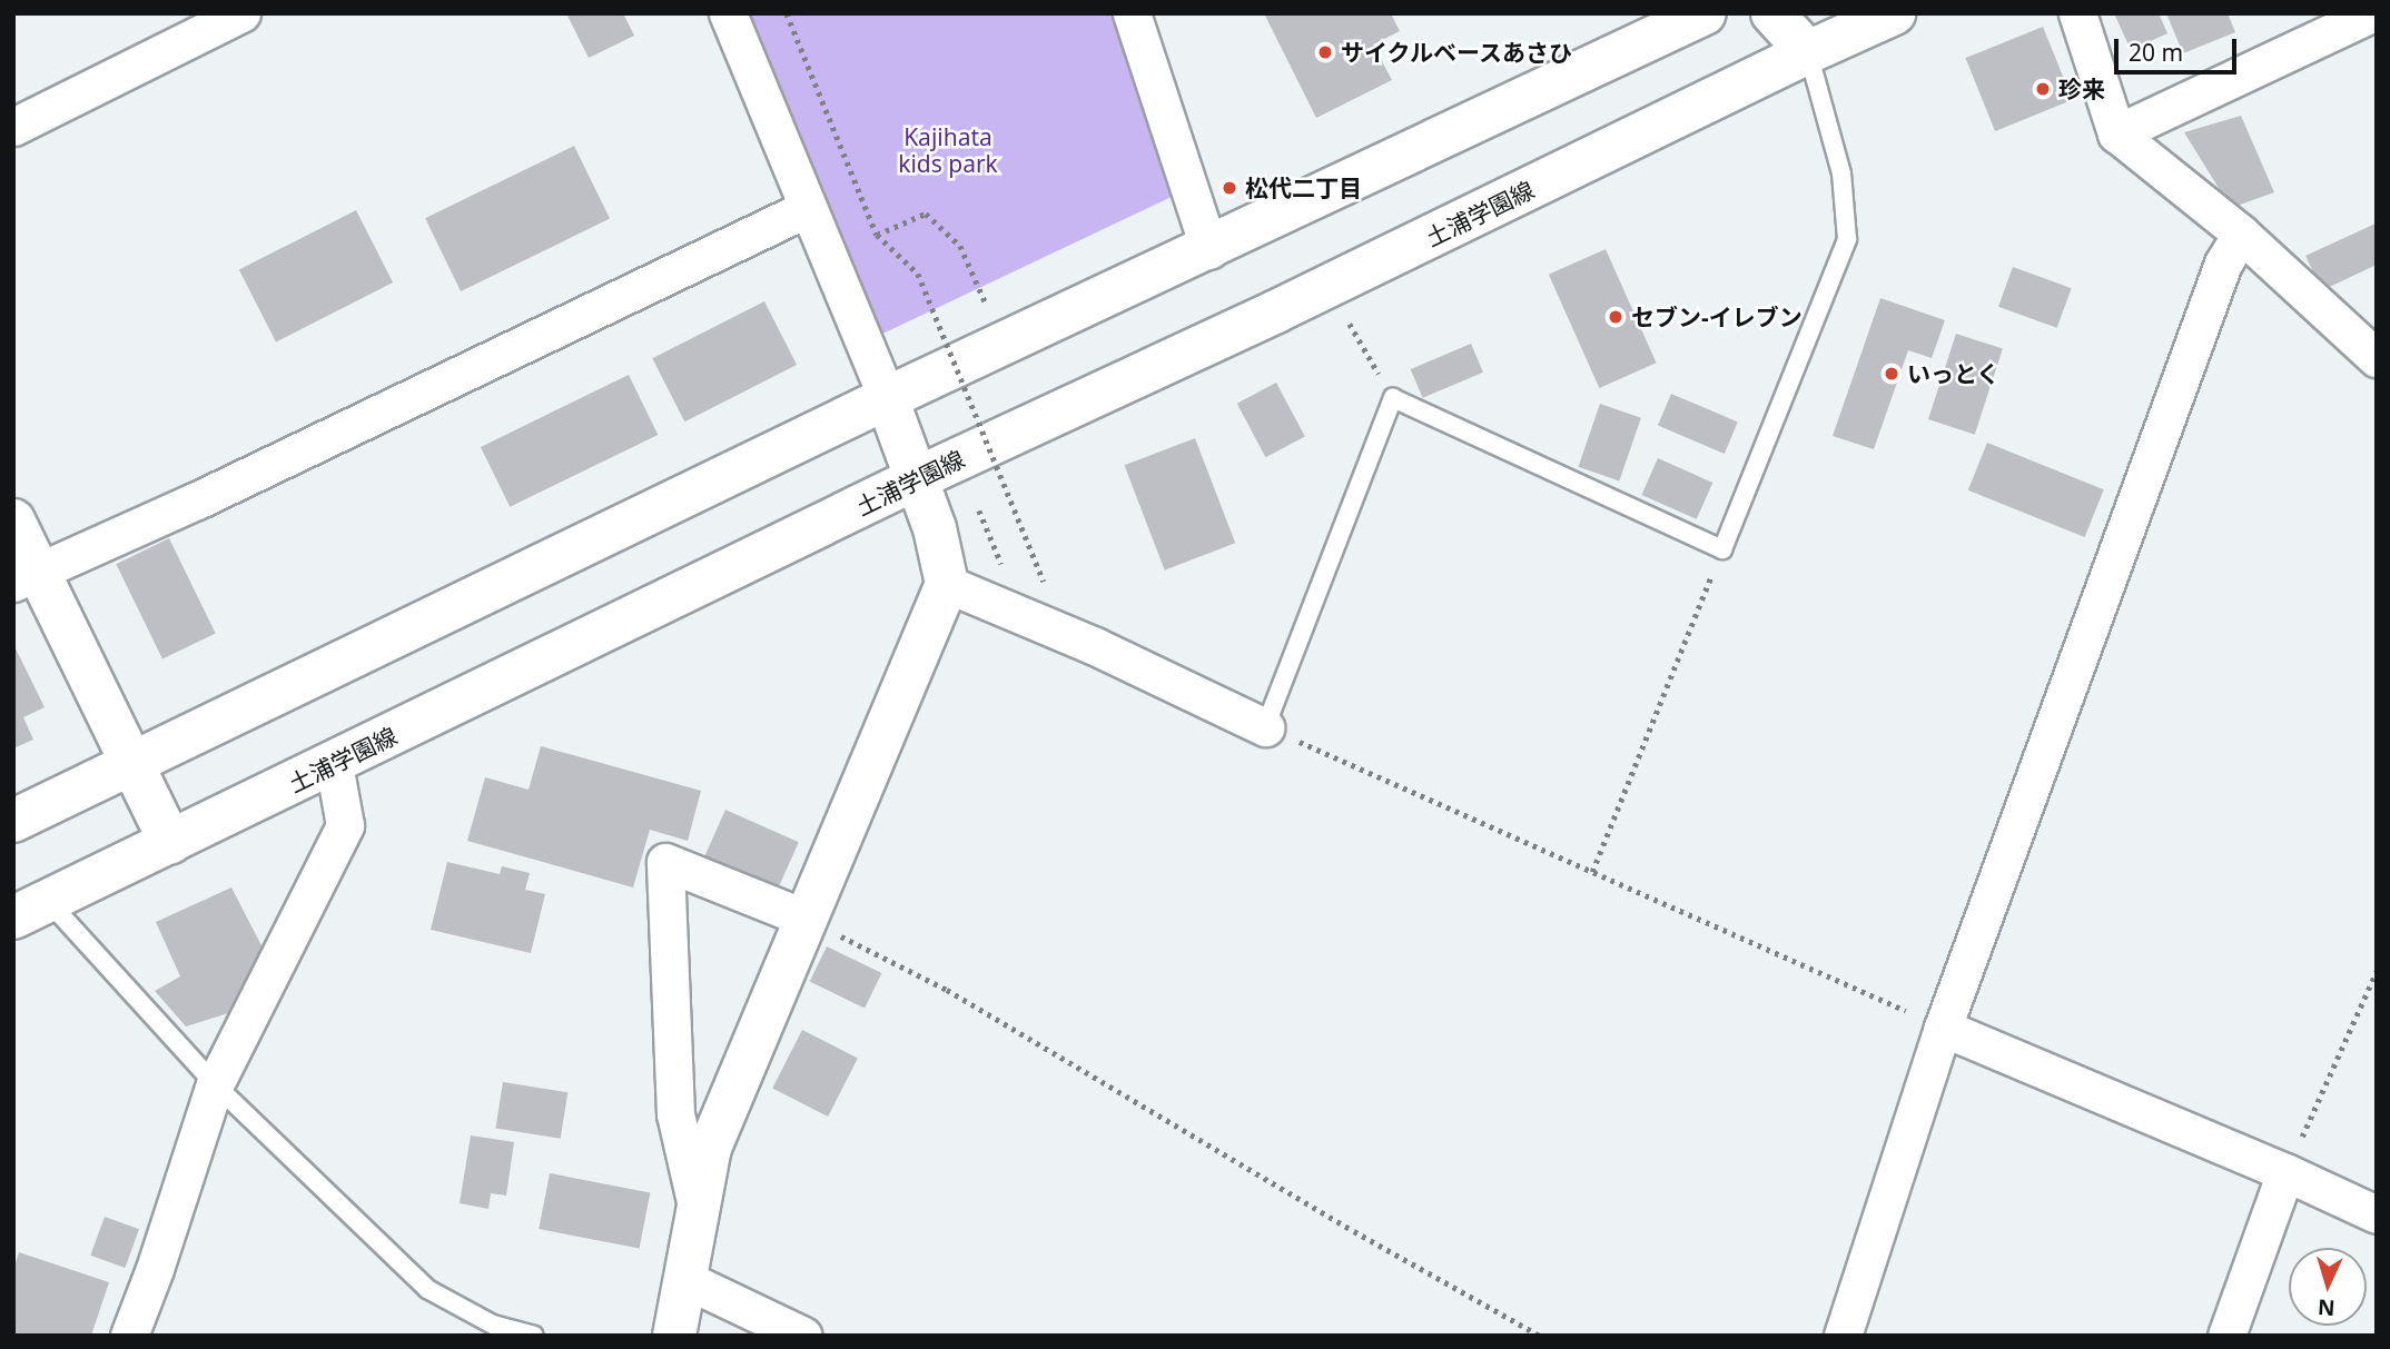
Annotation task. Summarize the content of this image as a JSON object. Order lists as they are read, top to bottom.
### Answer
{
  "streets": {
    "main road": ["土浦学園線"]
  },
  "parks": ["Kajihata kids park"],
  "places": [
    "サイクルベースあさひ",
    "珍来",
    "松代二丁目",
    "セブン-イレブン",
    "いっとく"
  ],
  "scale_bar": "20 m",
  "north": "bottom"
}
